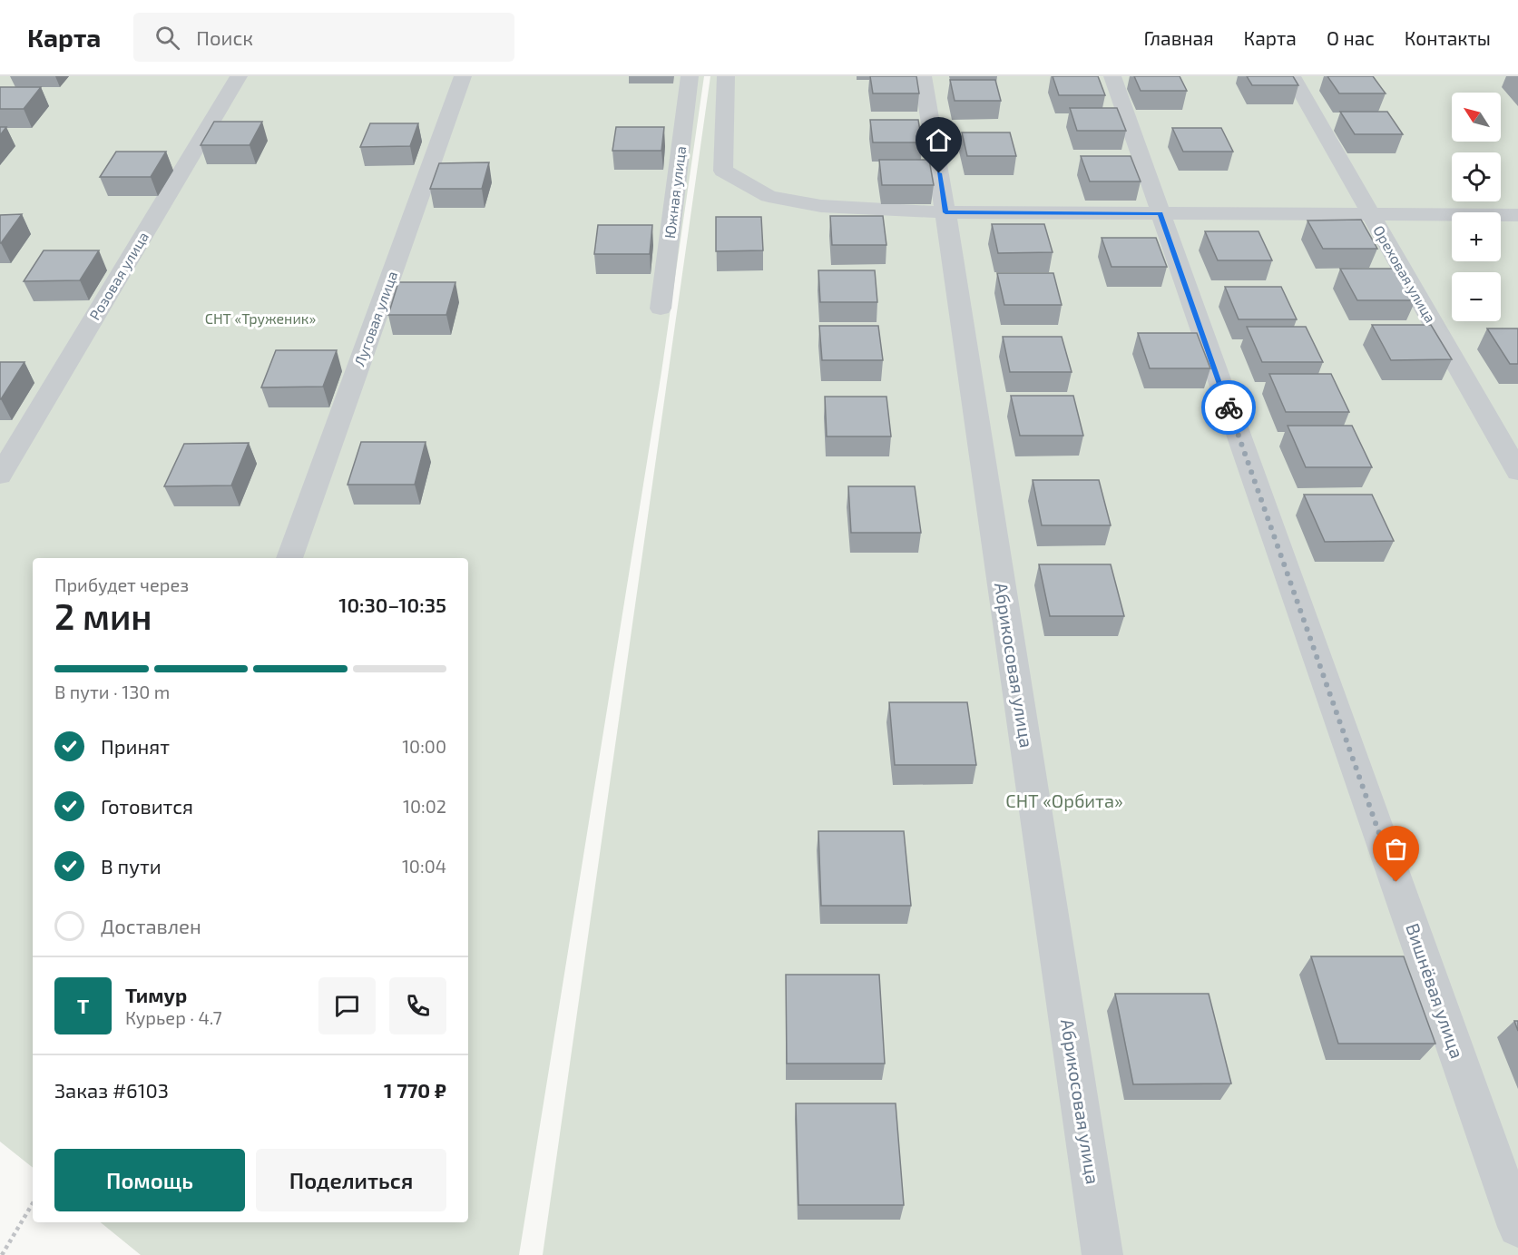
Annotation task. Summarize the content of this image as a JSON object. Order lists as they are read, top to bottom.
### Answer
{
  "streets": {
    "street": [
      "Южная улица",
      "Ореховая улица",
      "Розовая улица",
      "Луговая улица",
      "Абрикосовая улица",
      "Вишнёвая улица"
    ]
  },
  "parks": ["СНТ «Труженик»", "СНТ «Орбита»"],
  "north": "top left",
  "page": {
    "header": "Карта",
    "search": "Поиск",
    "nav": [
      "Главная",
      "Карта",
      "О нас",
      "Контакты"
    ],
    "map_buttons": ["+", "−"],
    "heading": ["2 мин", "Прибудет через", "10:30–10:35"],
    "panel": [
      "Тимур",
      "Курьер · 4.7",
      "Заказ #6103",
      "1 770 ₽"
    ],
    "bar": "В пути · 130 m",
    "list": [
      ["Принят", "10:00"],
      ["Готовится", "10:02"],
      ["В пути", "10:04"],
      "Доставлен"
    ],
    "round": "Т",
    "buttons": ["Помощь", "Поделиться"]
  }
}
